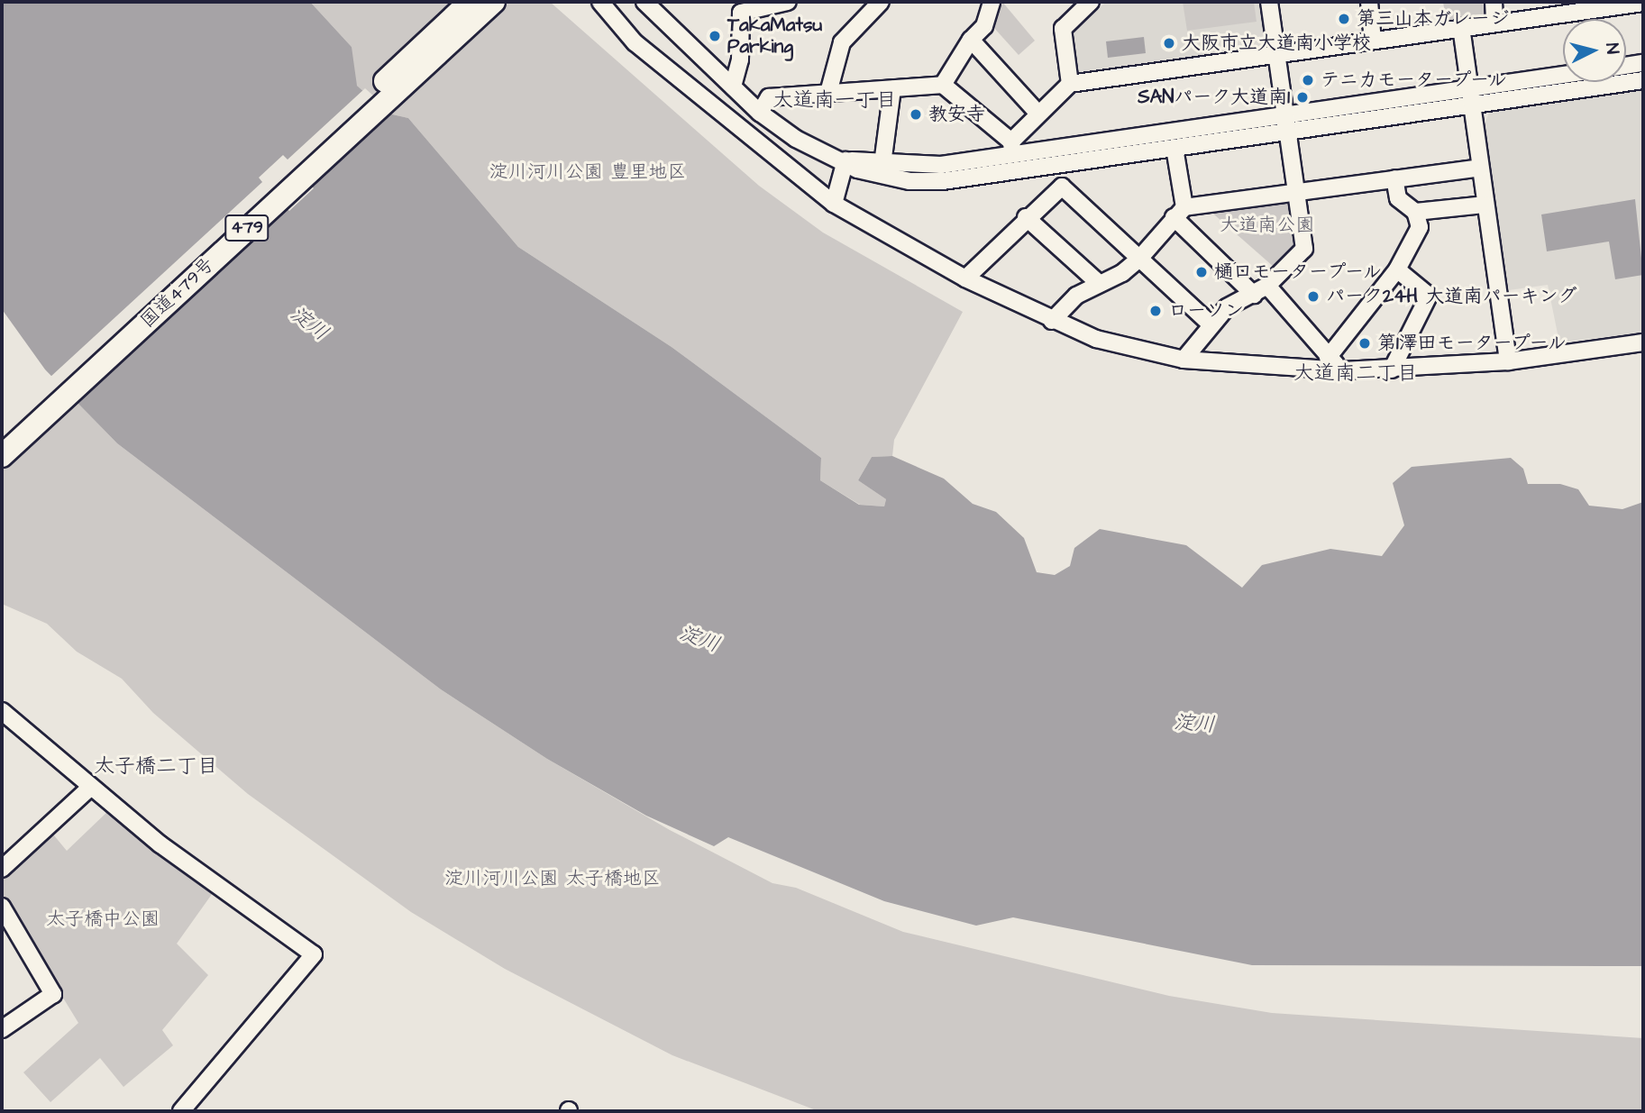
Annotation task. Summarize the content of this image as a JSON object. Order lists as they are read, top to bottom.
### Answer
{
  "streets": {
    "highway": ["479", "国道479号"]
  },
  "districts": ["大道南一丁目", "大道南二丁目", "太子橋二丁目"],
  "water": ["淀川"],
  "parks": [
    "淀川河川公園 豊里地区",
    "大道南公園",
    "淀川河川公園 太子橋地区",
    "太子橋中公園"
  ],
  "places": [
    "第三山本ガレージ",
    "TakaMatsu Parking",
    "大阪市立大道南小学校",
    "テニカモータープール",
    "SANパーク大道南1",
    "教安寺",
    "樋口モータープール",
    "パーク24H 大道南パーキング",
    "ローソン",
    "第1澤田モータープール"
  ],
  "north": "right"
}
